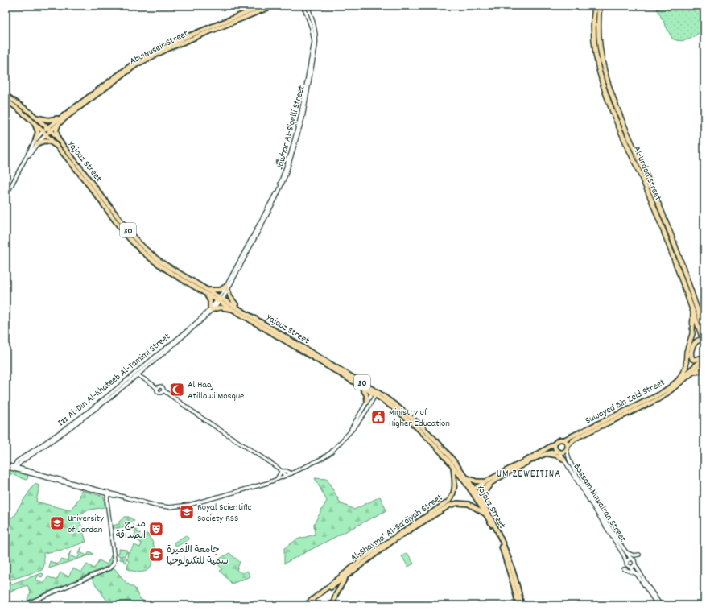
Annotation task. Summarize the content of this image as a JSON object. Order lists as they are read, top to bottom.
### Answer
{
  "streets": {
    "highway": ["Al-Urdon Street"],
    "main road": [
      "Abu Nuseir Street",
      "Yajouz Street",
      "30",
      "Suwayed Bin Zeid Street",
      "Al-Shayma’ Al-Sa’diyah Street"
    ],
    "street": ["Jawhar Al-Siqelli Street", "Izz Al-Din Al-Khateeb Al-Tamimi Street", "Bassam Nuwairan Street"]
  },
  "crossings": [
    ["Abu Nuseir Street", "Yajouz Street"],
    ["Jawhar Al-Siqelli Street", "Yajouz Street"],
    ["Jawhar Al-Siqelli Street", "Izz Al-Din Al-Khateeb Al-Tamimi Street"],
    ["Yajouz Street", "Izz Al-Din Al-Khateeb Al-Tamimi Street"],
    ["Yajouz Street", "Al-Shayma’ Al-Sa’diyah Street"],
    ["Suwayed Bin Zeid Street", "Bassam Nuwairan Street"]
  ],
  "districts": ["UM ZEWEITINA"],
  "places": {
    "mosque": ["Al Haaj Atillawi Mosque"],
    "public building": ["Ministry of Higher Education"],
    "school or university": ["Royal Scientific Society RSS", "University of Jordan", "جامعة الأميرة سمية للتكنولوجيا"],
    "theatre": ["مدرج الصداقة"]
  }
}
